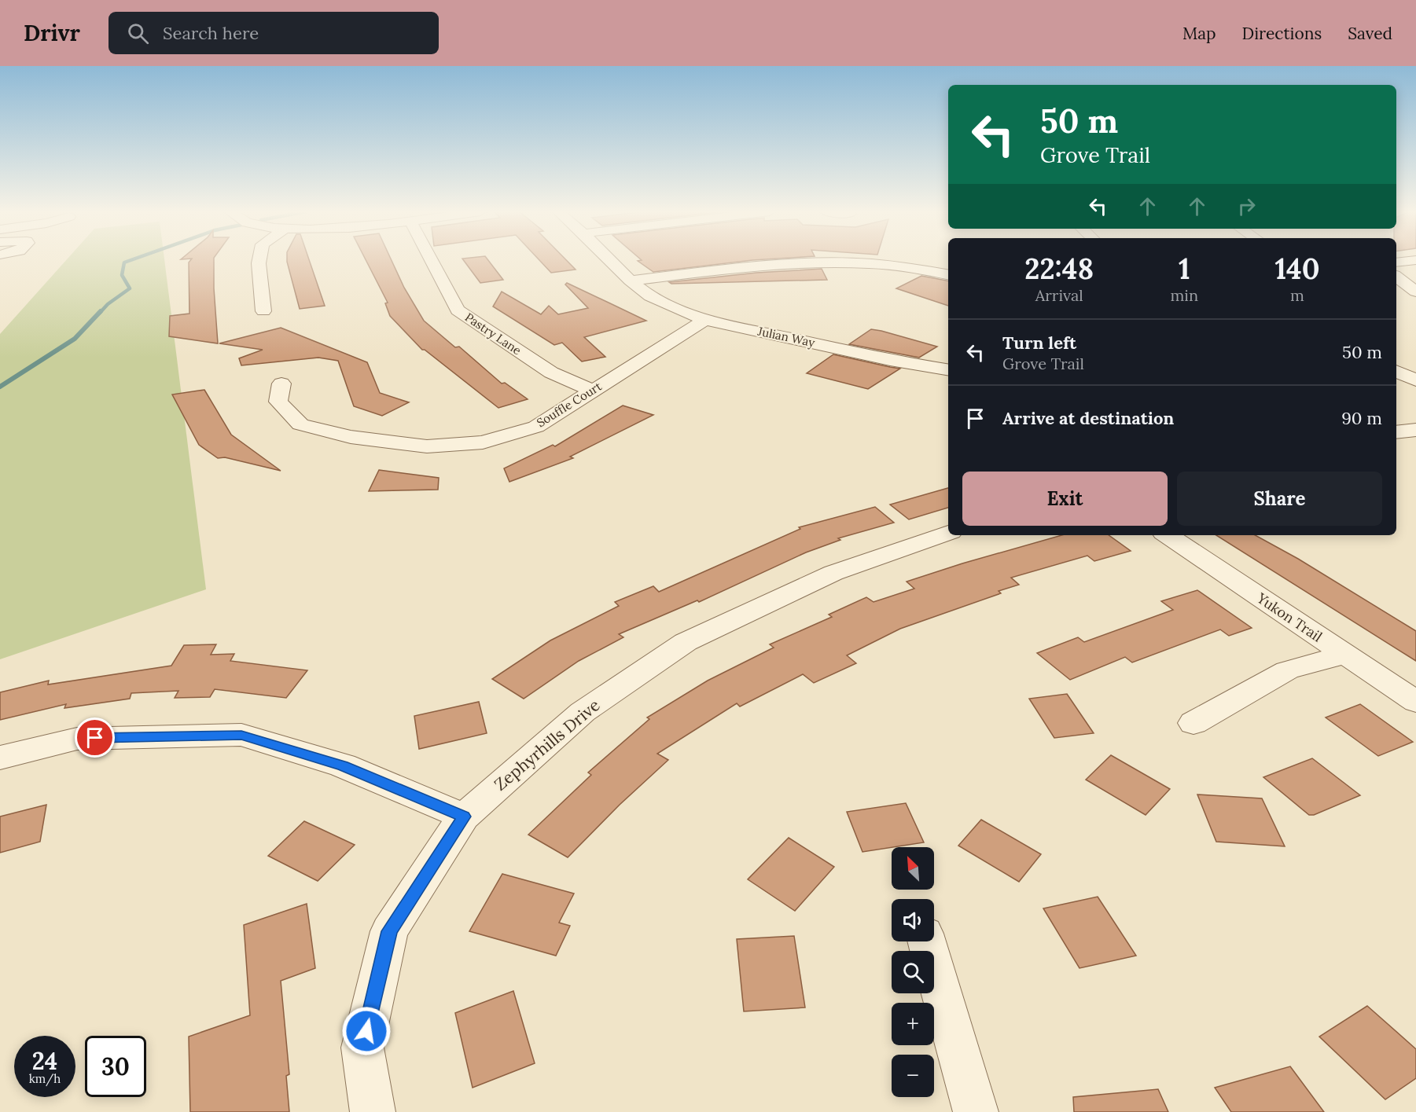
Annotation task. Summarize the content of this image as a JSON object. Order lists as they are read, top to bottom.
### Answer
{
  "streets": {
    "street": [
      "Pastry Lane",
      "Julian Way",
      "Souffle Court",
      "Yukon Trail",
      "Zephyrhills Drive"
    ]
  },
  "crossings": [
    ["Pastry Lane", "Souffle Court"],
    ["Julian Way", "Souffle Court"]
  ],
  "north": "top left",
  "page": {
    "header": "Drivr",
    "search": "Search here",
    "nav": ["Map", "Directions", "Saved"],
    "turn": ["50 m", "Grove Trail"],
    "eta": [
      "22:48",
      "Arrival",
      "1",
      "min",
      "140",
      "m"
    ],
    "list": [
      {
        "name": "Turn left",
        "note": "Grove Trail",
        "value": "50 m"
      },
      {
        "name": "Arrive at destination",
        "value": "90 m"
      }
    ],
    "buttons": ["Exit", "Share"],
    "map_buttons": ["+", "−"],
    "speed": "24 km/h",
    "limit": "30"
  }
}
